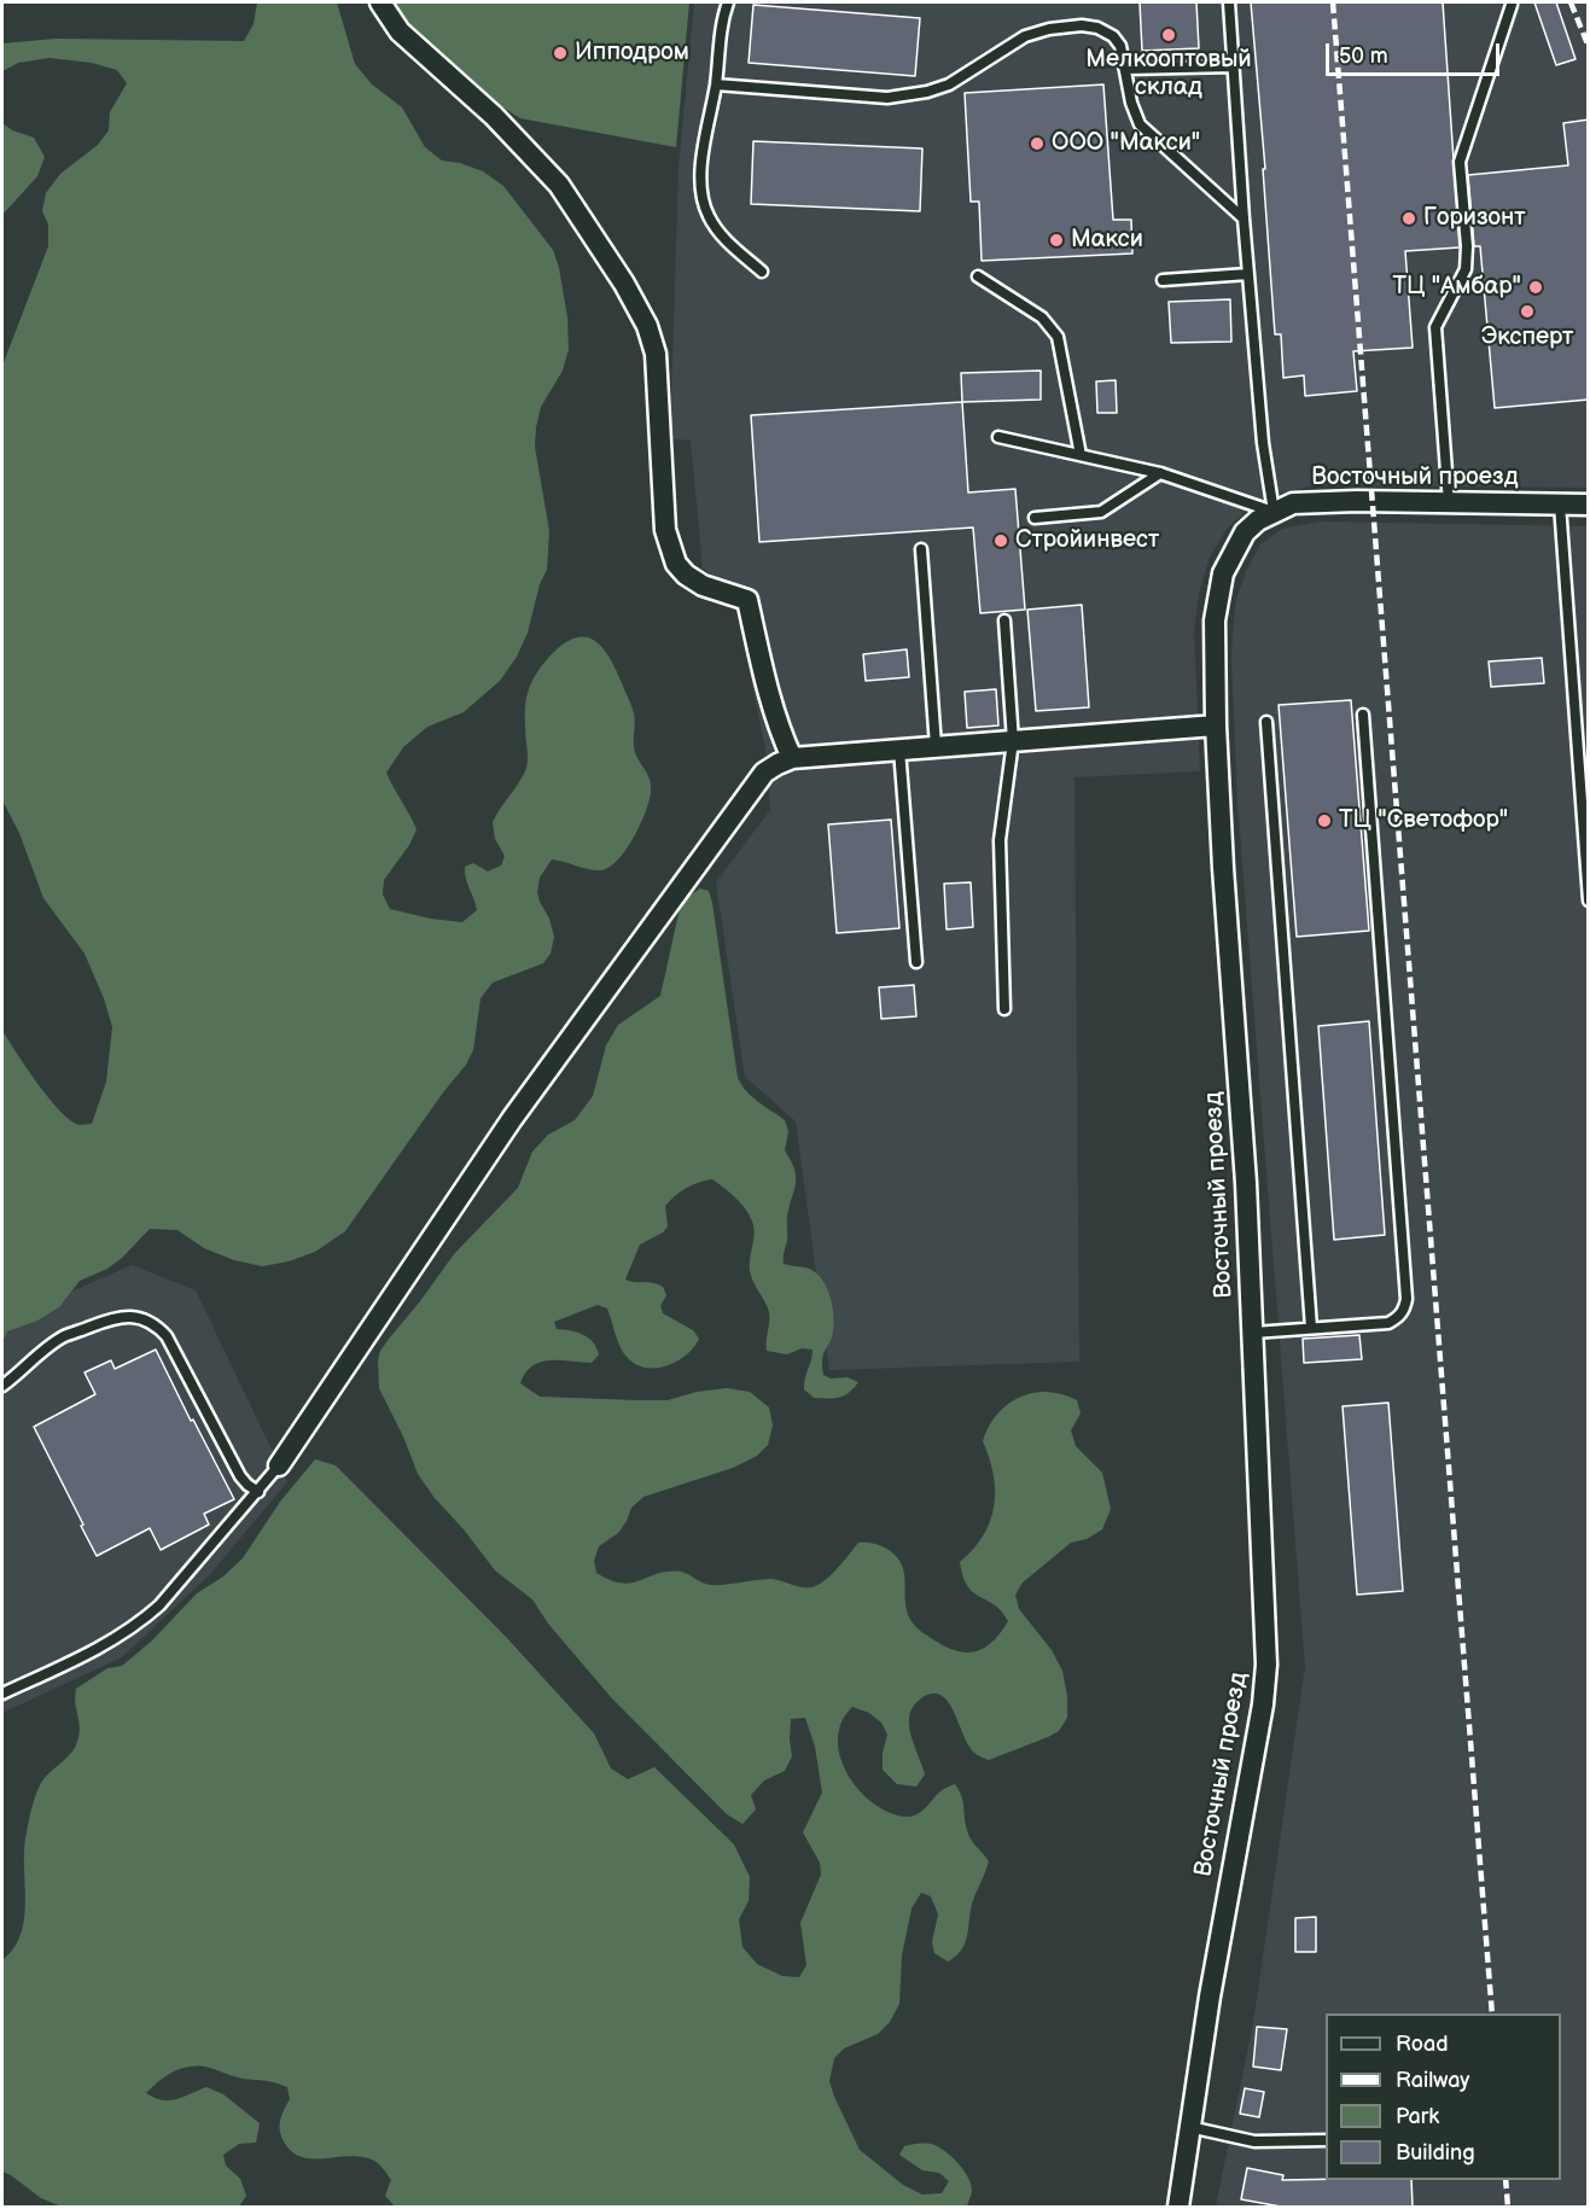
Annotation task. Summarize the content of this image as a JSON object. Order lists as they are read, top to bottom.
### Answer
{
  "streets": {
    "street": ["Восточный проезд"]
  },
  "places": [
    "Мелкооптовый склад",
    "Ипподром",
    "ООО \"Макси\"",
    "Горизонт",
    "Макси",
    "ТЦ \"Амбар\"",
    "Эксперт",
    "Стройинвест",
    "ТЦ \"Светофор\""
  ],
  "legend": [
    "Road",
    "Railway",
    "Park",
    "Building"
  ],
  "scale_bar": "50 m"
}
